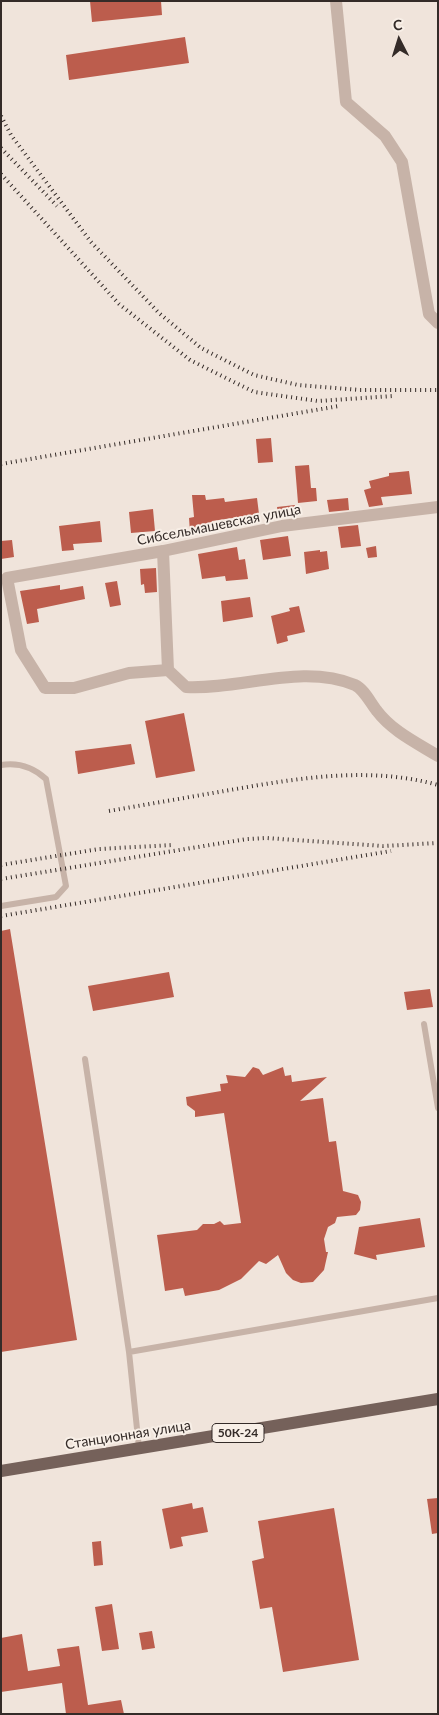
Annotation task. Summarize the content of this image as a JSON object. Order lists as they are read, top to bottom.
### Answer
{
  "streets": {
    "main road": ["50К-24", "Станционная улица"],
    "street": ["Сибсельмашевская улица"]
  },
  "north": "top"
}
